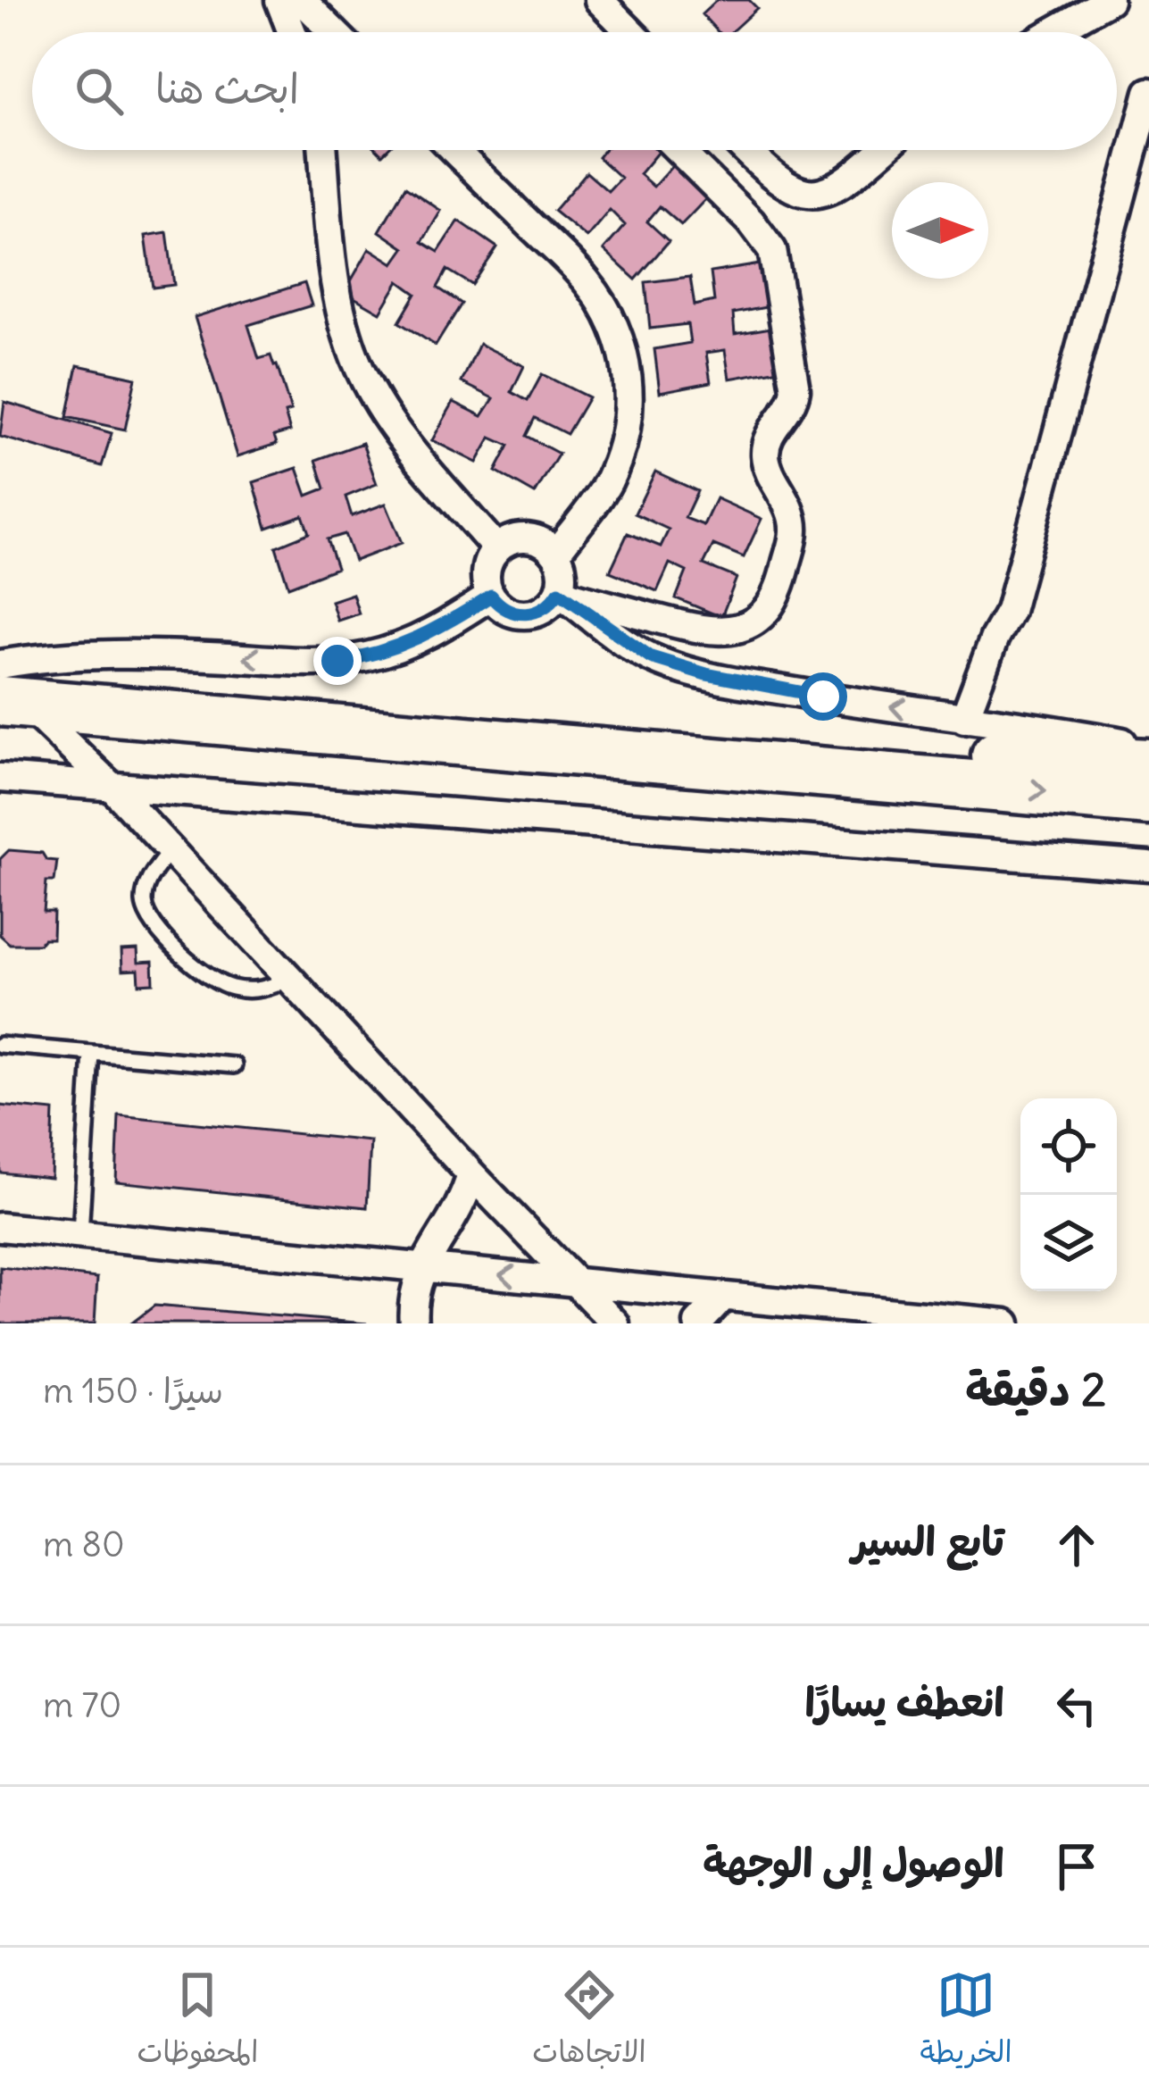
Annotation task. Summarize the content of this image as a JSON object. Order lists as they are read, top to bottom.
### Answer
{
  "north": "right",
  "page": {
    "search": "ابحث هنا",
    "heading": ["2 دقيقة", "سيرًا · 150 m"],
    "list": [
      ["تابع السير", "80 m"],
      ["انعطف يسارًا", "70 m"],
      "الوصول إلى الوجهة"
    ],
    "nav": ["الخريطة", "الاتجاهات", "المحفوظات"]
  }
}
